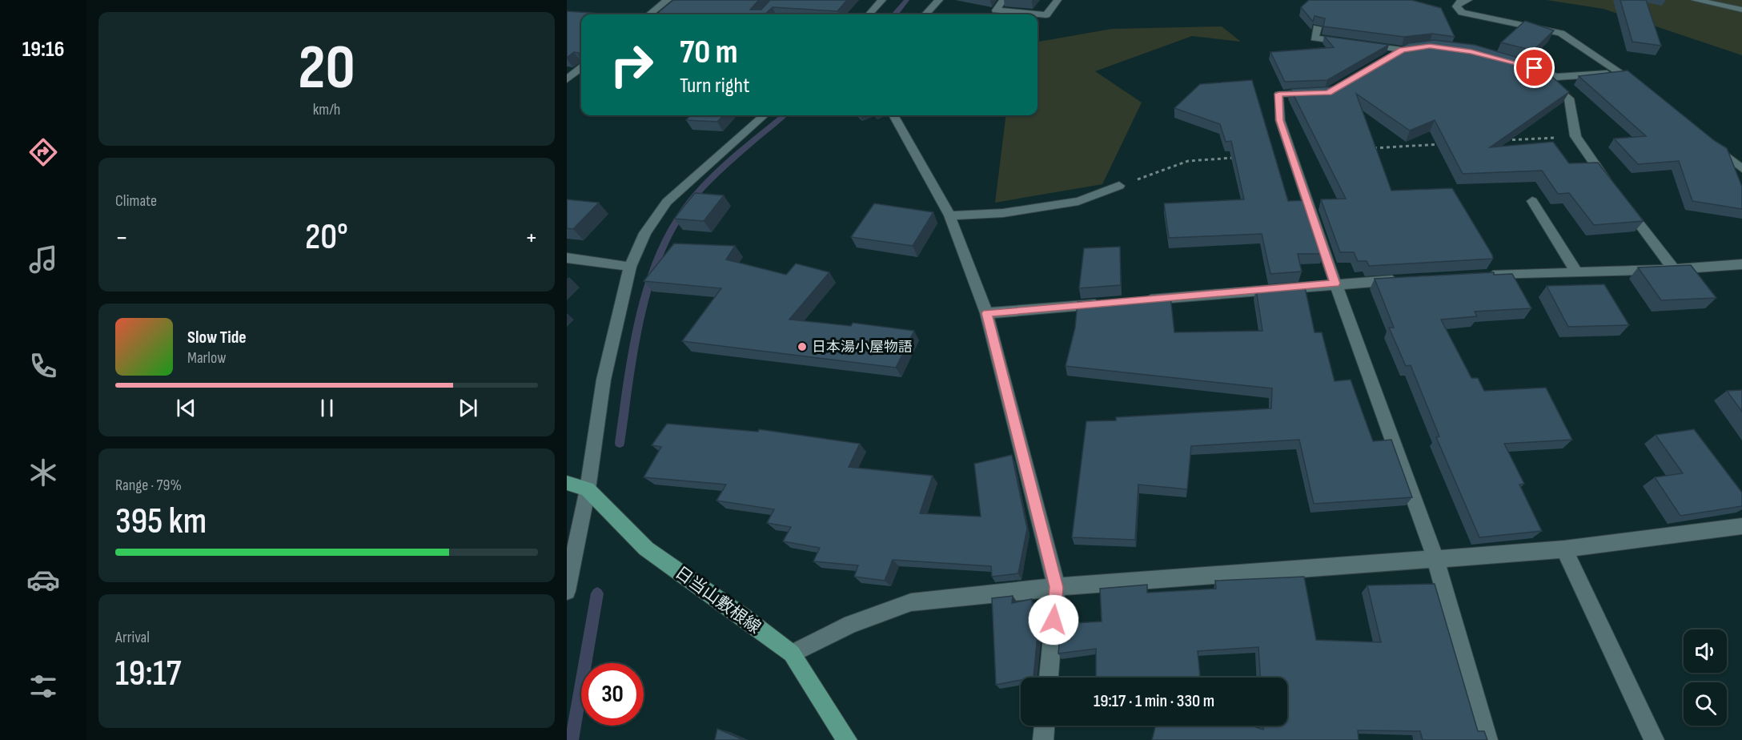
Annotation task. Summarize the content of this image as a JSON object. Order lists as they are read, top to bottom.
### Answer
{
  "streets": {
    "main road": ["日当山敷根線"]
  },
  "places": ["日本湯小屋物語"],
  "page": {
    "tabs": "19:16",
    "tile": [
      ["20", "km/h"],
      "Climate",
      ["Range · 79%", "395 km"],
      ["Arrival", "19:17"]
    ],
    "turn": ["70 m", "Turn right"],
    "heat": ["−", "20°", "+"],
    "song": ["Slow Tide", "Marlow"],
    "limit": "30",
    "trip": "19:17 · 1 min · 330 m"
  }
}
